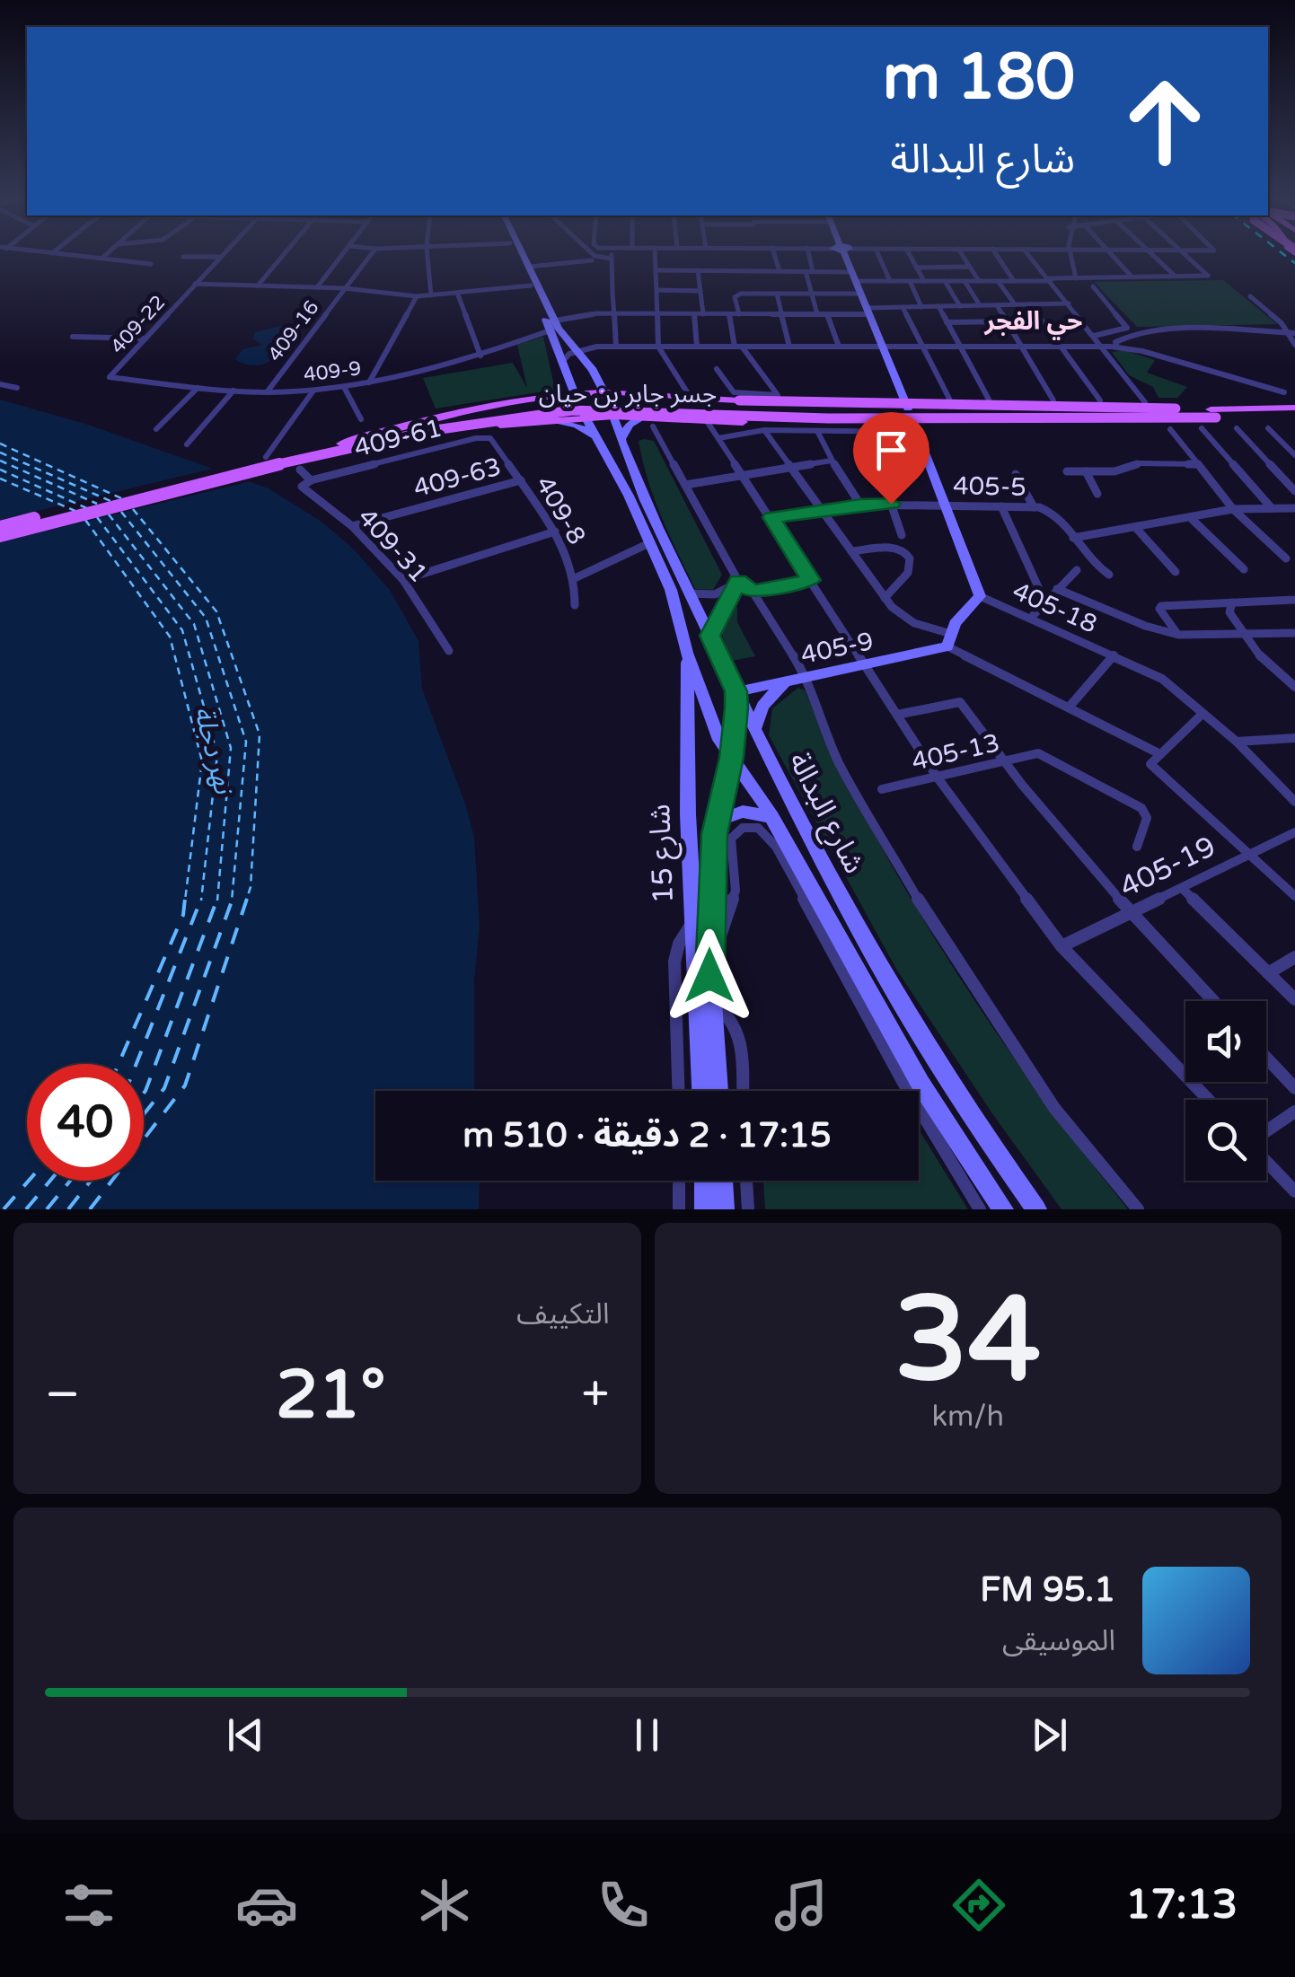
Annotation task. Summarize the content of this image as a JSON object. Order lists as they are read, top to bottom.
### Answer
{
  "streets": {
    "main road": [
      "جسر جابر بن حيان",
      "405-9",
      "شارع البدالة",
      "شارع 15"
    ],
    "street": [
      "409-22",
      "409-16",
      "409-9",
      "409-61",
      "409-63",
      "405-5",
      "409-8",
      "409-31",
      "405-18",
      "405-13",
      "405-19"
    ]
  },
  "crossings": [
    ["409-22", "409-9"],
    ["409-16", "409-9"],
    ["409-9", "شارع البدالة"],
    ["409-61", "409-8"],
    ["409-61", "409-31"],
    ["409-63", "409-8"],
    ["409-63", "409-31"],
    ["405-9", "شارع البدالة"],
    ["405-9", "شارع 15"],
    ["شارع البدالة", "شارع 15"]
  ],
  "districts": ["حي الفجر"],
  "water": ["نهر دجلة"],
  "page": {
    "turn": ["180 m", "شارع البدالة"],
    "limit": "40",
    "trip": "17:15 · 2 دقيقة · 510 m",
    "tile": [
      ["34", "km/h"],
      "التكييف"
    ],
    "heat": ["−", "21°", "+"],
    "song": ["95.1 FM", "الموسيقى"],
    "tabs": "17:13"
  }
}
